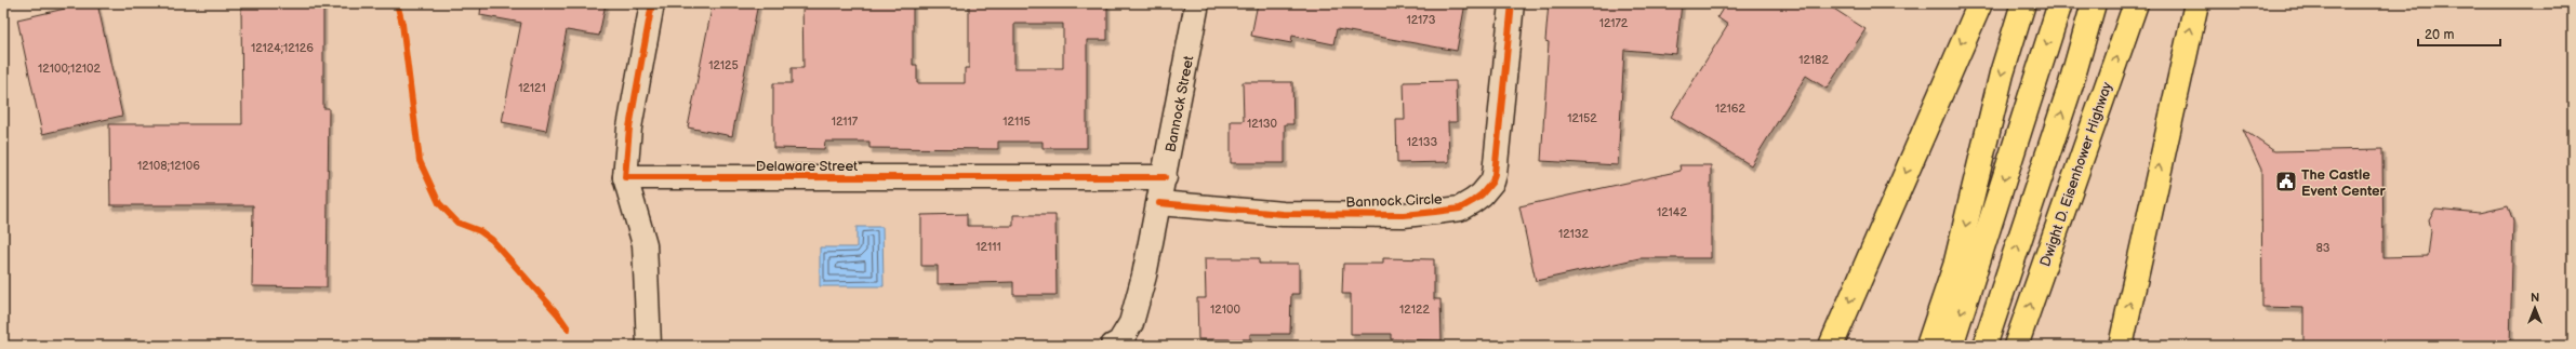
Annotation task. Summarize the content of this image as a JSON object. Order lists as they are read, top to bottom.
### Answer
{
  "streets": {
    "highway": ["Dwight D. Eisenhower Highway"],
    "street": ["Bannock Street", "Delaware Street", "Bannock Circle"]
  },
  "crossings": [
    ["Bannock Street", "Delaware Street"],
    ["Bannock Street", "Bannock Circle"]
  ],
  "places": {
    "public building": ["The Castle Event Center"]
  },
  "house_numbers": [
    "12173",
    "12172",
    "12124;12126",
    "12182",
    "12125",
    "12100;12102",
    "12121",
    "12162",
    "12152",
    "12117",
    "12115",
    "12130",
    "12133",
    "12108;12106",
    "12142",
    "12132",
    "12111",
    "83",
    "12100",
    "12122"
  ],
  "scale_bar": "20 m",
  "north": "top"
}
